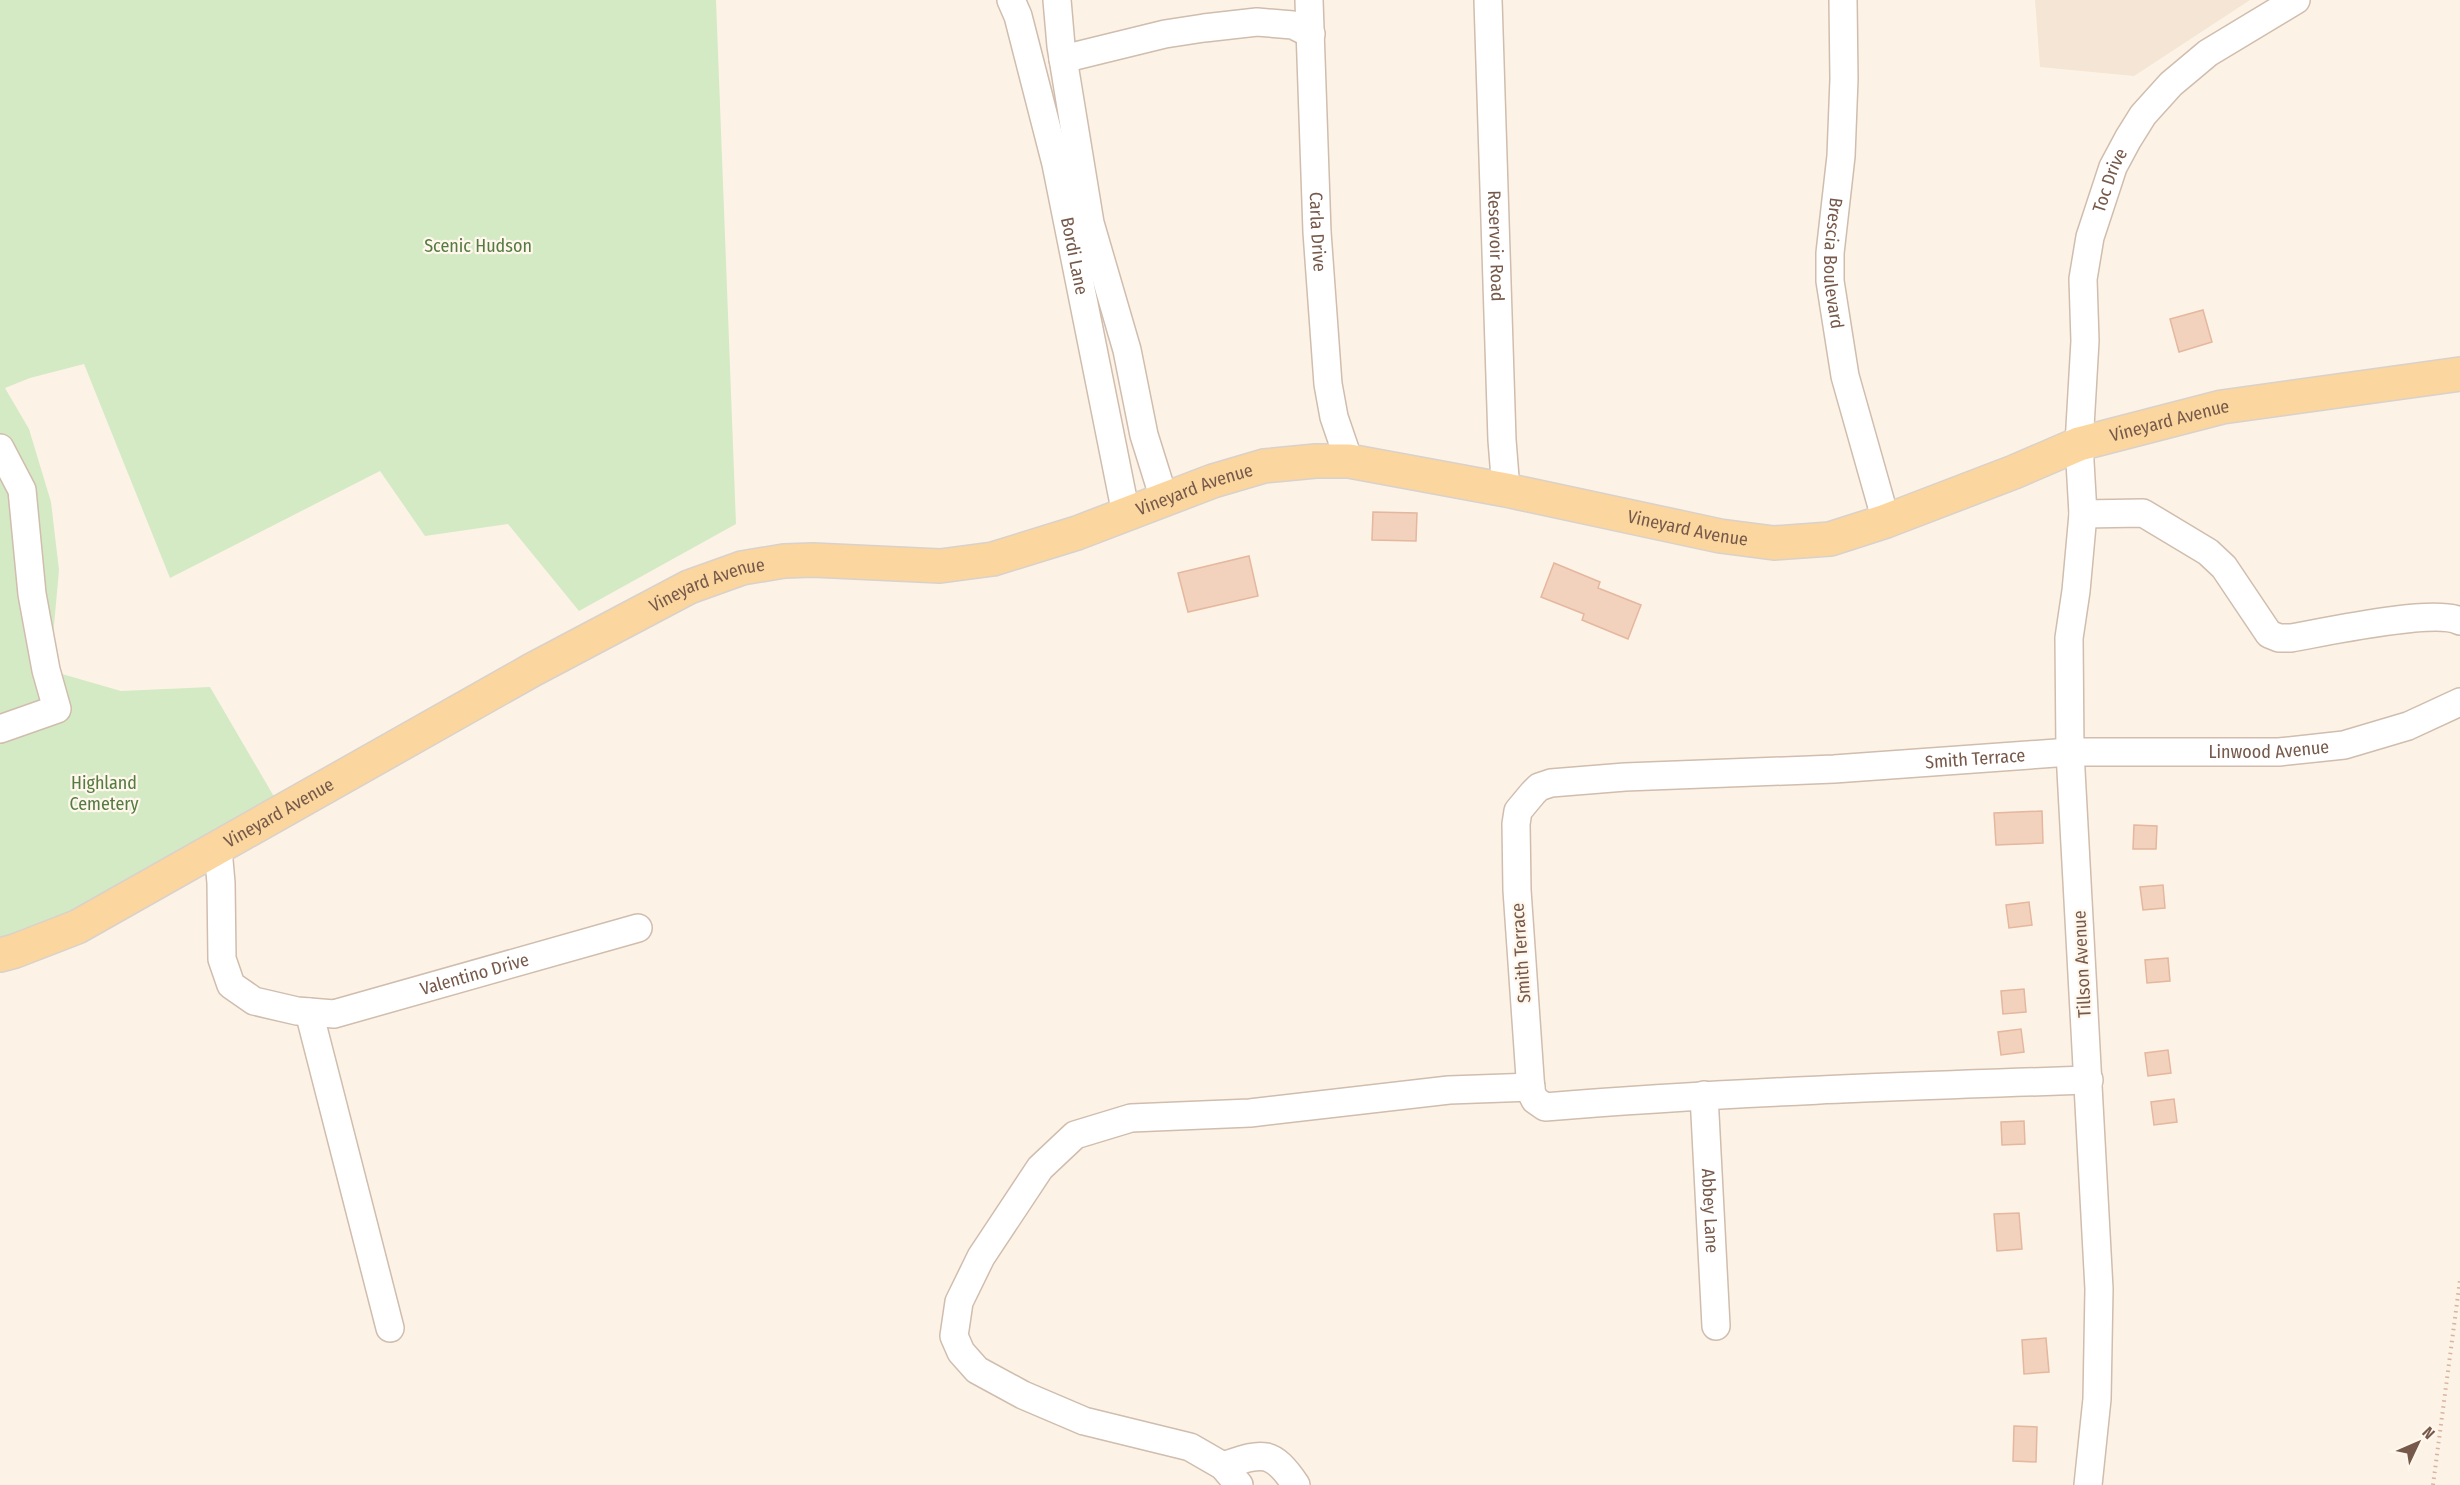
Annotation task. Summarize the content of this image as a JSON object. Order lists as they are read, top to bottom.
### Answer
{
  "streets": {
    "main road": ["Vineyard Avenue"],
    "street": [
      "Toc Drive",
      "Carla Drive",
      "Reservoir Road",
      "Bordi Lane",
      "Brescia Boulevard",
      "Linwood Avenue",
      "Smith Terrace",
      "Tillson Avenue",
      "Valentino Drive",
      "Abbey Lane"
    ]
  },
  "crossings": [
    ["Toc Drive", "Vineyard Avenue"],
    ["Toc Drive", "Tillson Avenue"],
    ["Carla Drive", "Vineyard Avenue"],
    ["Reservoir Road", "Vineyard Avenue"],
    ["Bordi Lane", "Vineyard Avenue"],
    ["Brescia Boulevard", "Vineyard Avenue"],
    ["Vineyard Avenue", "Tillson Avenue"],
    ["Vineyard Avenue", "Valentino Drive"],
    ["Linwood Avenue", "Smith Terrace"],
    ["Linwood Avenue", "Tillson Avenue"],
    ["Smith Terrace", "Tillson Avenue"]
  ],
  "parks": ["Scenic Hudson", "Highland Cemetery"],
  "north": "top right"
}
